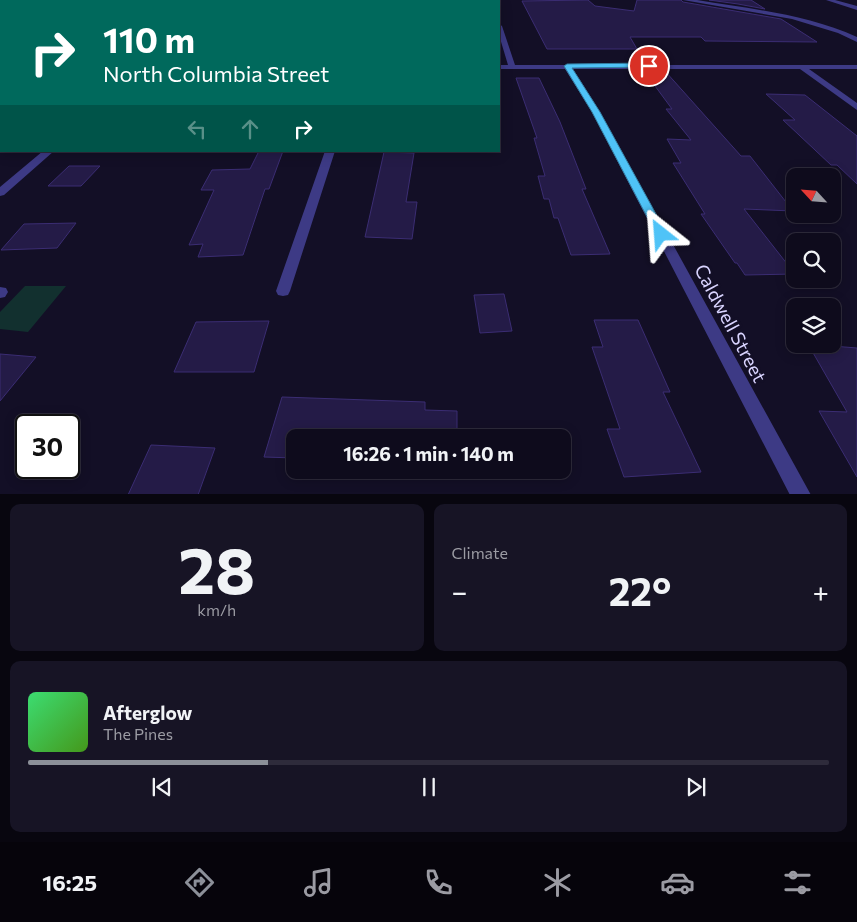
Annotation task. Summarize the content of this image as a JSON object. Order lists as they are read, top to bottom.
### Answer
{
  "streets": {
    "street": ["Caldwell Street"]
  },
  "north": "top left",
  "page": {
    "turn": ["110 m", "North Columbia Street"],
    "limit": "30",
    "trip": "16:26 · 1 min · 140 m",
    "tile": [
      ["28", "km/h"],
      "Climate"
    ],
    "heat": ["−", "22°", "+"],
    "song": ["Afterglow", "The Pines"],
    "tabs": "16:25"
  }
}
